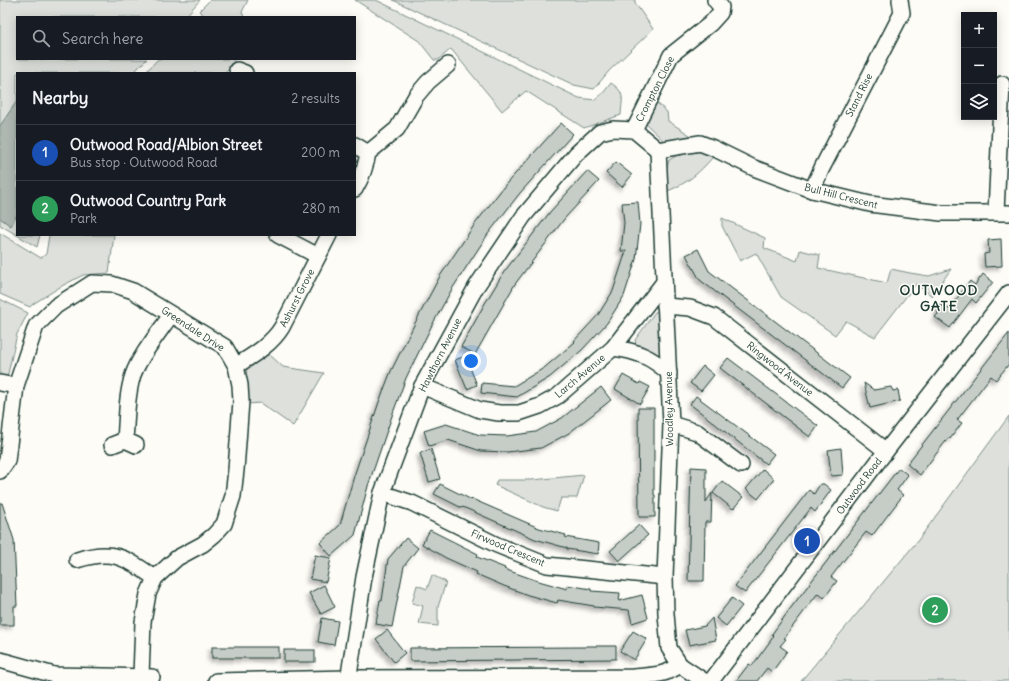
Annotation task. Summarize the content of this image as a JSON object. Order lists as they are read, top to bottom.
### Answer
{
  "streets": {
    "street": [
      "Crompton Close",
      "Stand Rise",
      "Bull Hill Crescent",
      "Ashurst Grove",
      "Greendale Drive",
      "Hawthorn Avenue",
      "Ringwood Avenue",
      "Larch Avenue",
      "Woodley Avenue",
      "Outwood Road",
      "Firwood Crescent"
    ]
  },
  "crossings": [
    ["Crompton Close", "Hawthorn Avenue"],
    ["Stand Rise", "Bull Hill Crescent"],
    ["Bull Hill Crescent", "Woodley Avenue"],
    ["Ashurst Grove", "Greendale Drive"],
    ["Hawthorn Avenue", "Larch Avenue"],
    ["Hawthorn Avenue", "Firwood Crescent"],
    ["Ringwood Avenue", "Woodley Avenue"],
    ["Ringwood Avenue", "Outwood Road"],
    ["Larch Avenue", "Woodley Avenue"],
    ["Woodley Avenue", "Firwood Crescent"]
  ],
  "districts": ["OUTWOOD GATE"],
  "page": {
    "map_buttons": ["+", "−"],
    "search": "Search here",
    "heading": ["Nearby", "2 results"],
    "list": [
      {
        "mark": "1",
        "name": "Outwood Road/Albion Street",
        "note": "Bus stop · Outwood Road",
        "value": "200 m"
      },
      {
        "mark": "2",
        "name": "Outwood Country Park",
        "note": "Park",
        "value": "280 m"
      }
    ],
    "pins": ["1", "2"]
  }
}
